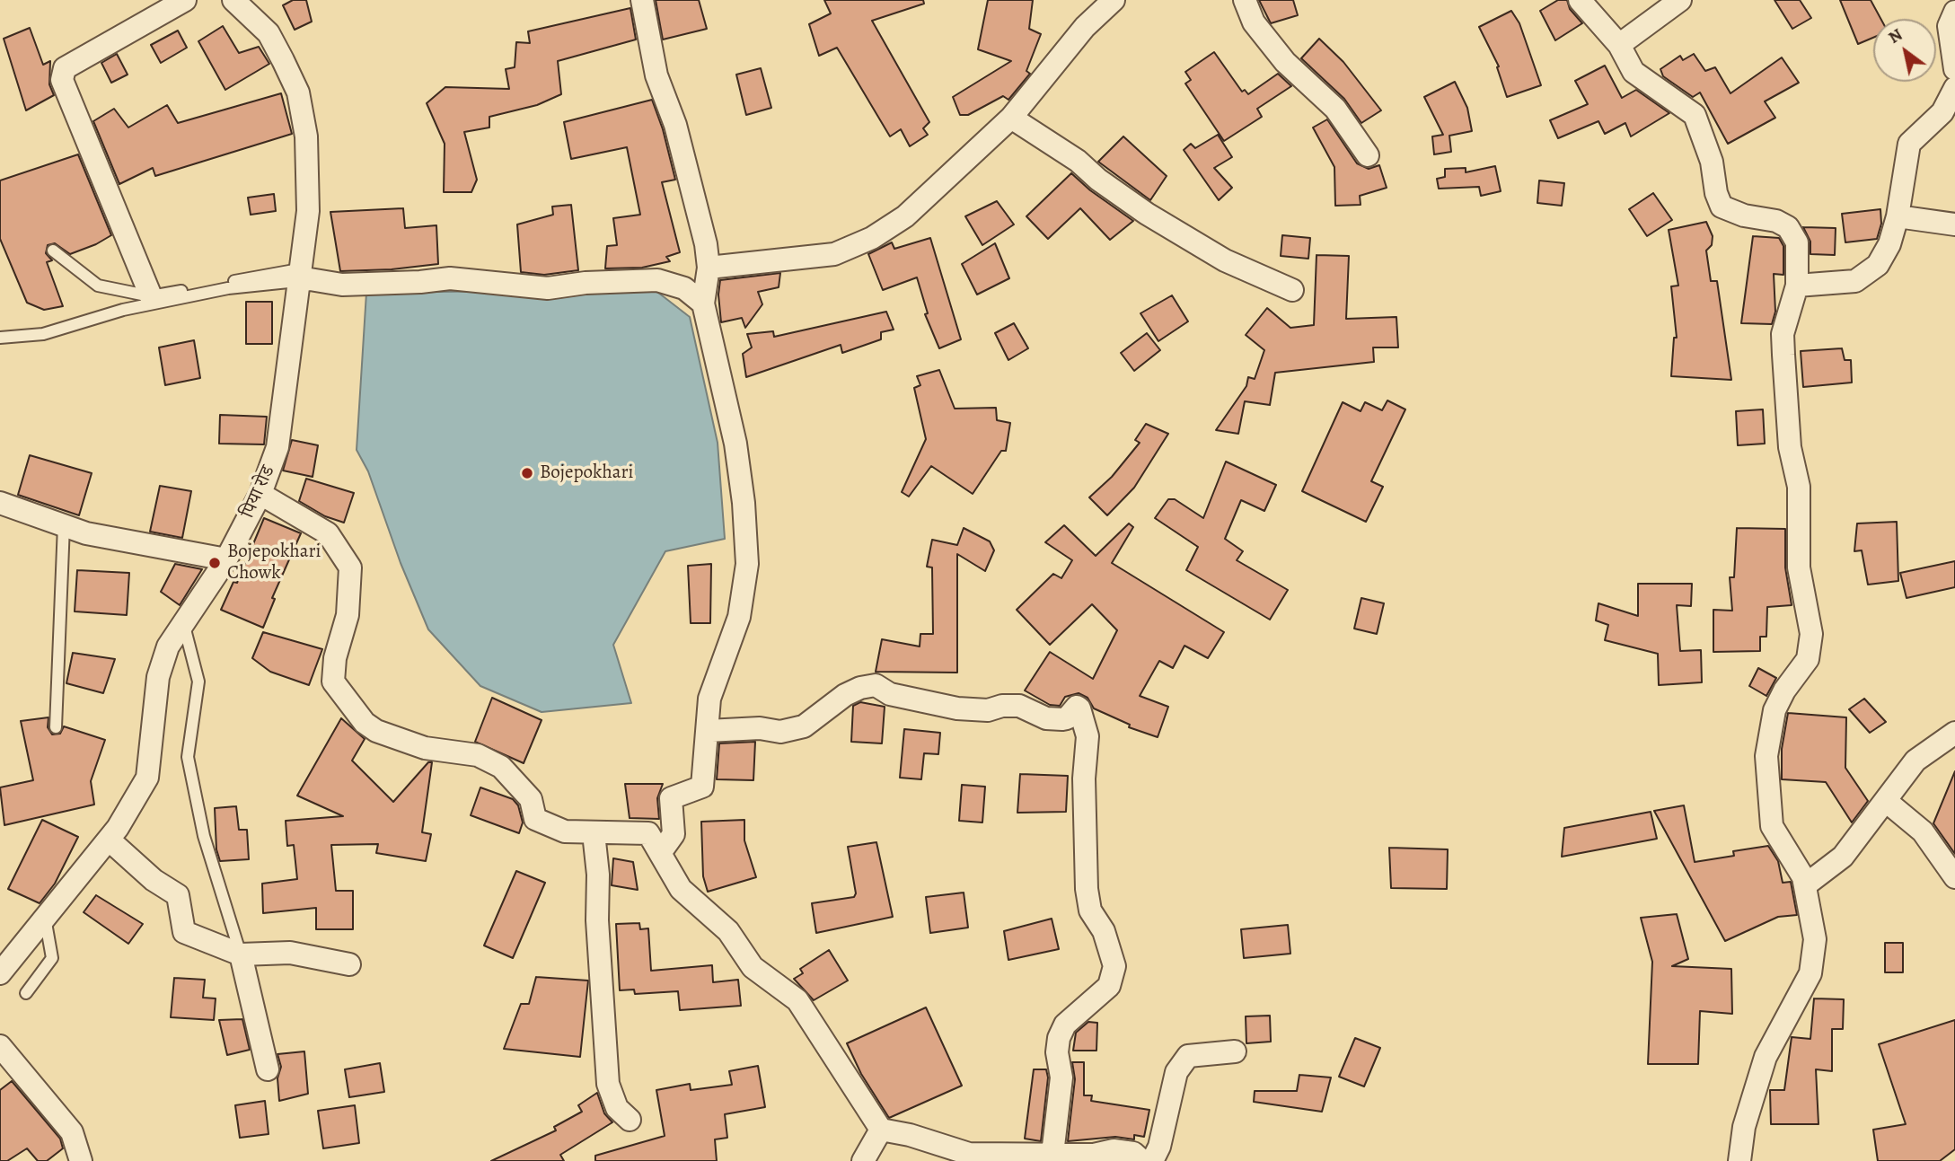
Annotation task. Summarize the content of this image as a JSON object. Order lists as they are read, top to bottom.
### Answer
{
  "streets": {
    "street": ["पिया रोड"]
  },
  "places": ["Bojepokhari", "Bojepokhari Chowk"],
  "north": "top left"
}
